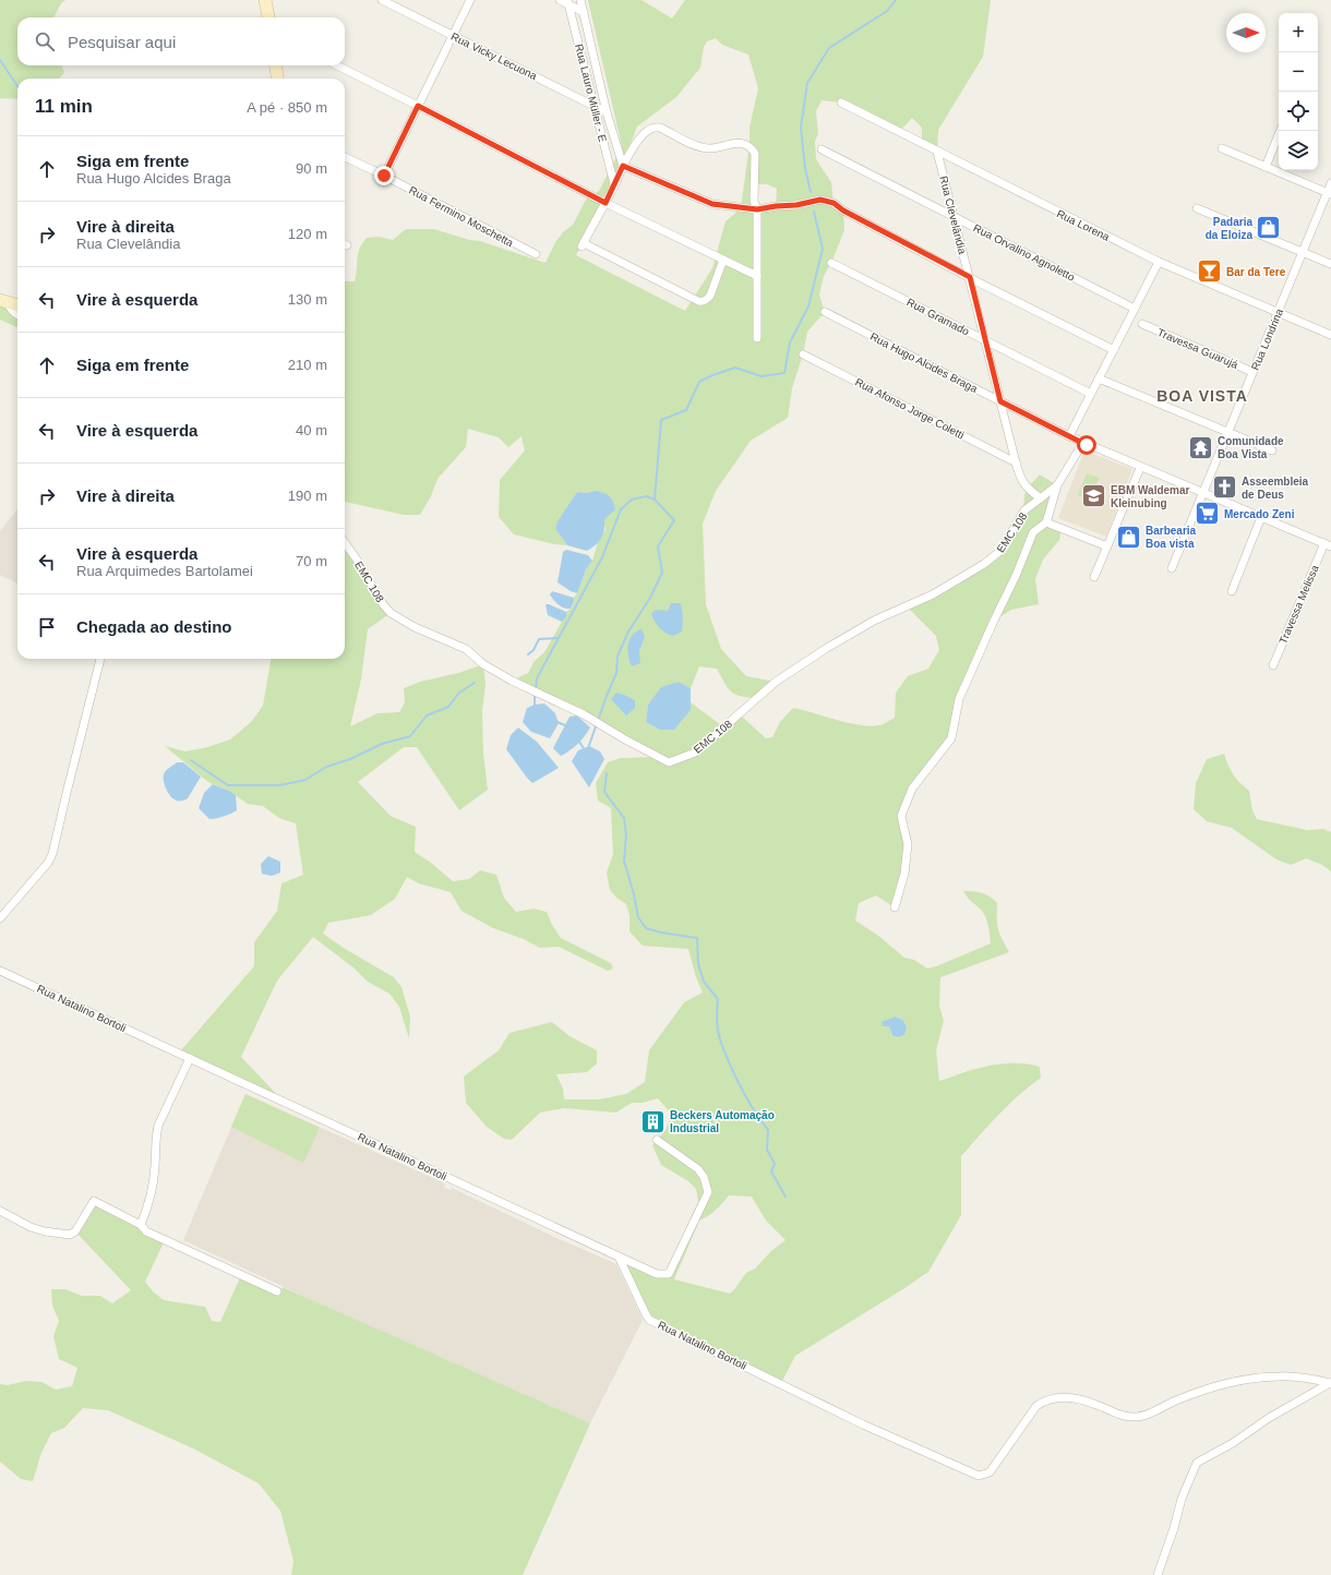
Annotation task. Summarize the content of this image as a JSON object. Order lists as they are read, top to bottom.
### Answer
{
  "streets": {
    "street": [
      "Rua Vicky Lecuona",
      "Rua Lauro Müller - E",
      "Rua Clevelândia",
      "Rua Fermino Moschetta",
      "Rua Lorena",
      "Rua Orvalino Agnoletto",
      "Rua Gramado",
      "Rua Londrina",
      "Travessa Guarujá",
      "Rua Hugo Alcides Braga",
      "Rua Afonso Jorge Coletti",
      "EMC 108",
      "Travessa Melissa",
      "Rua Natalino Bortoli"
    ]
  },
  "crossings": [
    ["Rua Vicky Lecuona", "Rua Lauro Müller - E"],
    ["Rua Clevelândia", "Rua Lorena"],
    ["Rua Clevelândia", "Rua Orvalino Agnoletto"],
    ["Rua Clevelândia", "Rua Gramado"],
    ["Rua Clevelândia", "Rua Hugo Alcides Braga"],
    ["Rua Clevelândia", "Rua Afonso Jorge Coletti"],
    ["Rua Clevelândia", "EMC 108"],
    ["Rua Lorena", "Rua Londrina"],
    ["Rua Londrina", "Travessa Guarujá"],
    ["Rua Londrina", "Rua Hugo Alcides Braga"],
    ["Rua Hugo Alcides Braga", "Travessa Melissa"]
  ],
  "districts": ["BOA VISTA"],
  "places": {
    "shop": ["Padaria da Eloiza", "Barbearia Boa vista"],
    "bar": ["Bar da Tere"],
    "temple": ["Comunidade Boa Vista"],
    "church": ["Asseembleia de Deus"],
    "school or university": ["EBM Waldemar Kleinubing"],
    "supermarket": ["Mercado Zeni"],
    "building": ["Beckers Automação Industrial"]
  },
  "north": "right",
  "page": {
    "map_buttons": ["+", "−"],
    "search": "Pesquisar aqui",
    "heading": ["11 min", "A pé · 850 m"],
    "list": [
      ["Siga em frente", "Rua Hugo Alcides Braga", "90 m"],
      ["Vire à direita", "Rua Clevelândia", "120 m"],
      ["Vire à esquerda", "130 m"],
      ["Siga em frente", "210 m"],
      ["Vire à esquerda", "40 m"],
      ["Vire à direita", "190 m"],
      ["Vire à esquerda", "Rua Arquimedes Bartolamei", "70 m"],
      "Chegada ao destino"
    ]
  }
}
